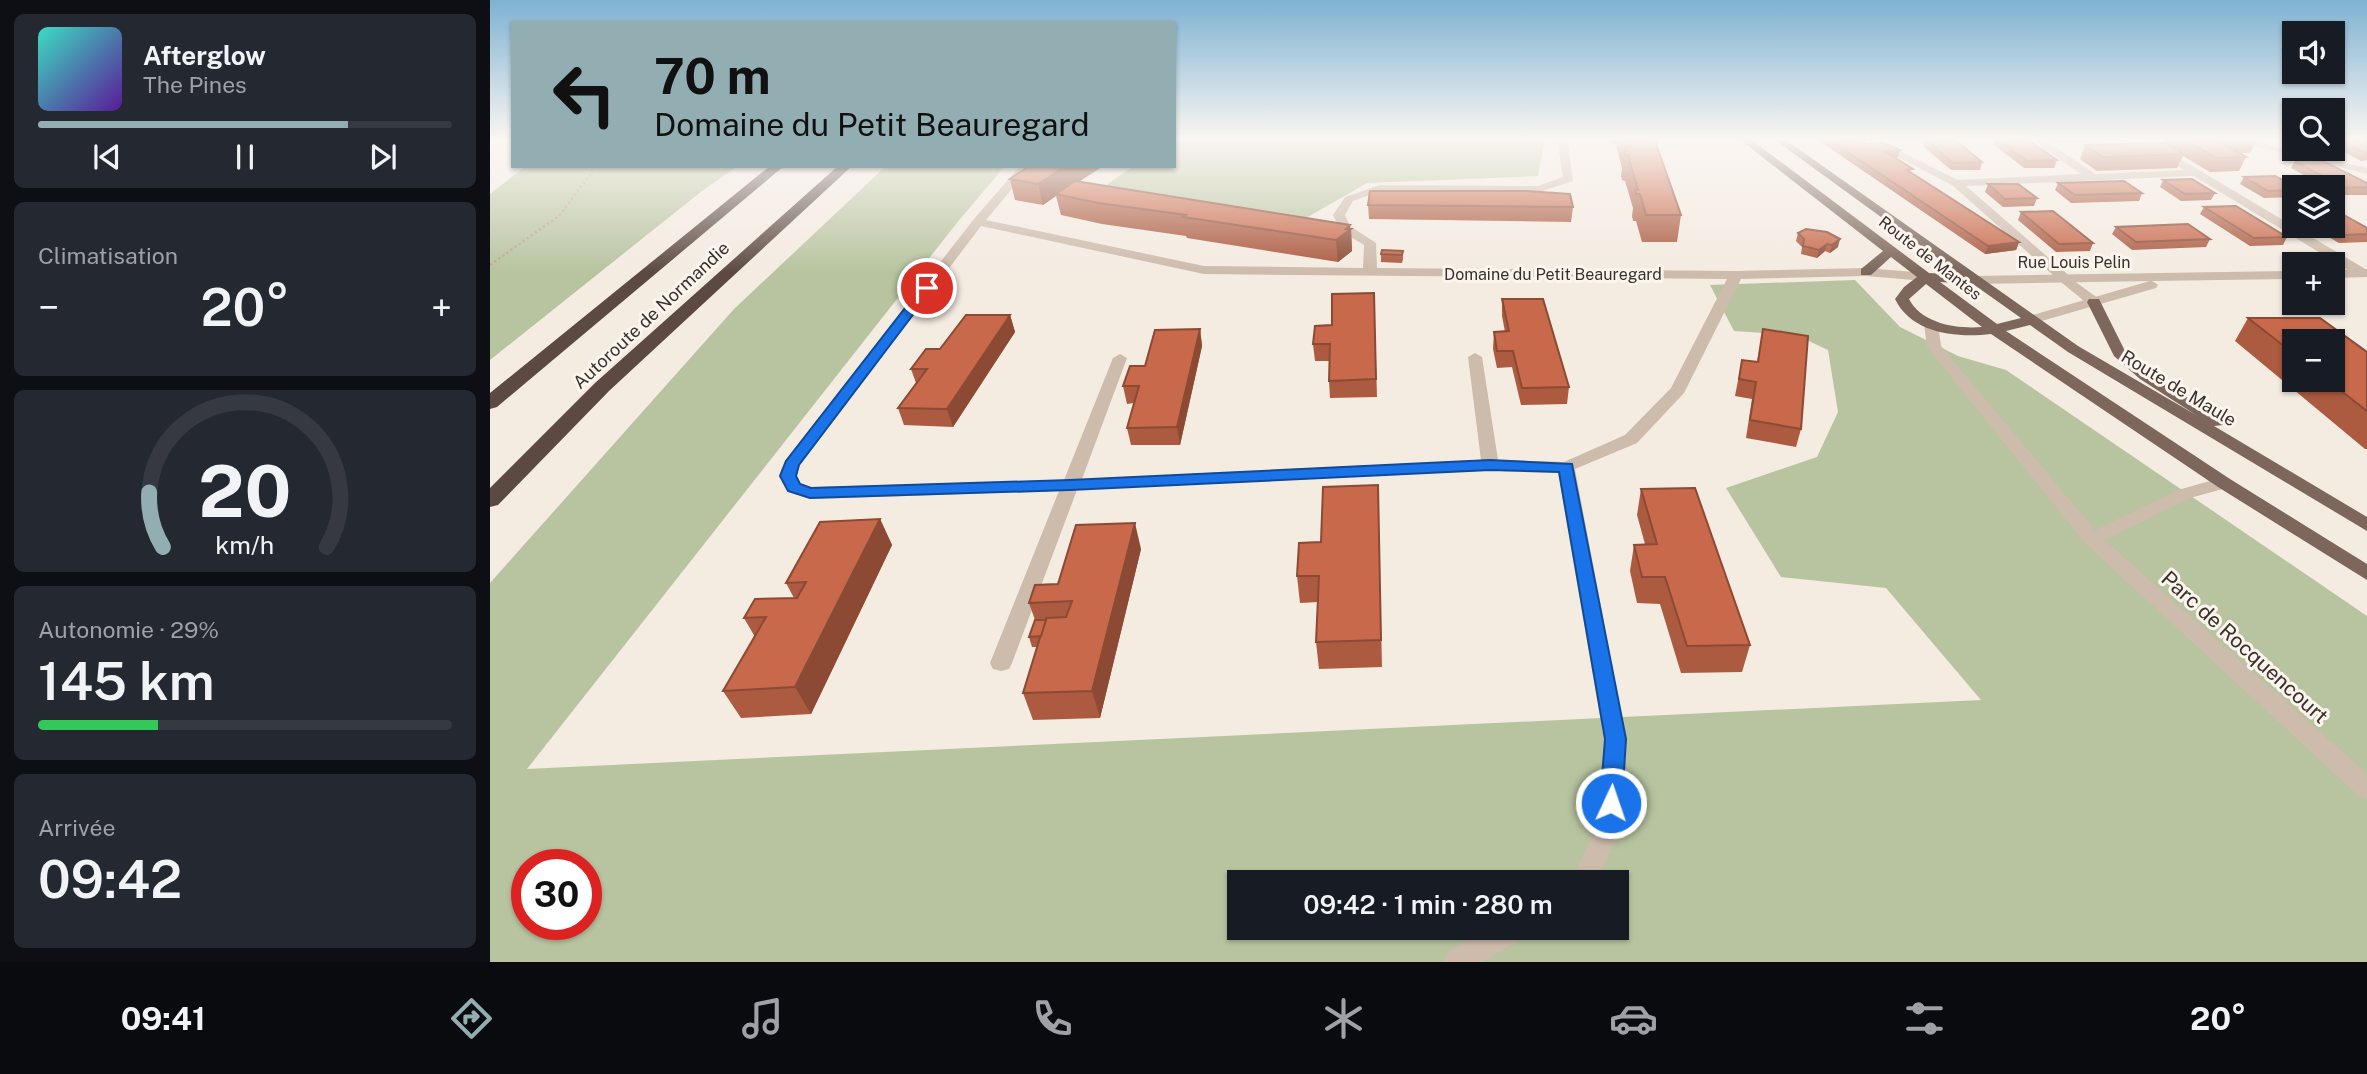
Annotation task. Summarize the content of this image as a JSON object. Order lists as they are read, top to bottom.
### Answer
{
  "streets": {
    "highway": ["Autoroute de Normandie"],
    "main road": ["Route de Mantes", "Route de Maule"],
    "street": ["Rue Louis Pelin", "Domaine du Petit Beauregard", "Parc de Rocquencourt"]
  },
  "crossings": [
    ["Route de Mantes", "Rue Louis Pelin"],
    ["Route de Mantes", "Domaine du Petit Beauregard"],
    ["Route de Mantes", "Route de Maule"],
    ["Rue Louis Pelin", "Route de Maule"]
  ],
  "page": {
    "map_buttons": ["+", "−"],
    "turn": ["70 m", "Domaine du Petit Beauregard"],
    "song": ["Afterglow", "The Pines"],
    "tile": [
      "Climatisation",
      ["Autonomie · 29%", "145 km"],
      ["Arrivée", "09:42"]
    ],
    "heat": ["−", "20°", "+"],
    "limit": "30",
    "trip": "09:42 · 1 min · 280 m",
    "tabs": ["09:41", "20°"],
    "gauge": ["20", "km/h"]
  }
}
